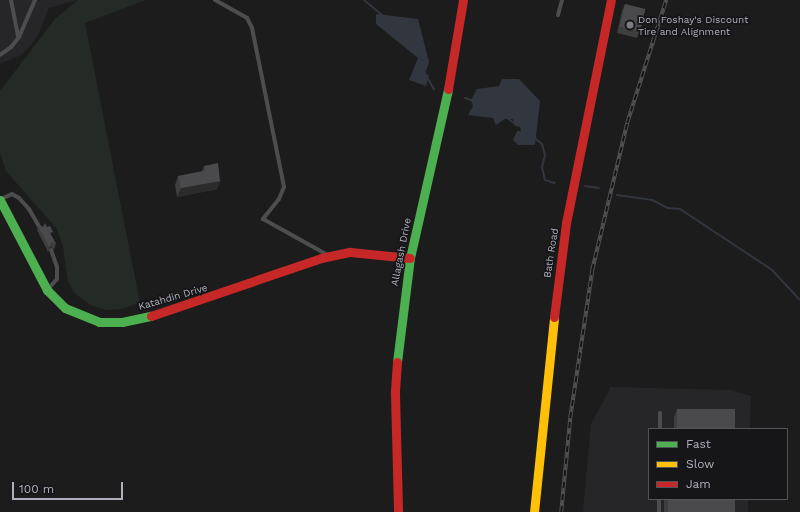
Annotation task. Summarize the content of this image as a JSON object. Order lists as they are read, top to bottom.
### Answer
{
  "streets": {
    "street": ["Allagash Drive", "Bath Road", "Katahdin Drive"]
  },
  "crossings": [
    ["Allagash Drive", "Katahdin Drive"]
  ],
  "places": ["Don Foshay's Discount Tire and Alignment"],
  "legend": ["Fast", "Slow", "Jam"],
  "scale_bar": "100 m"
}
